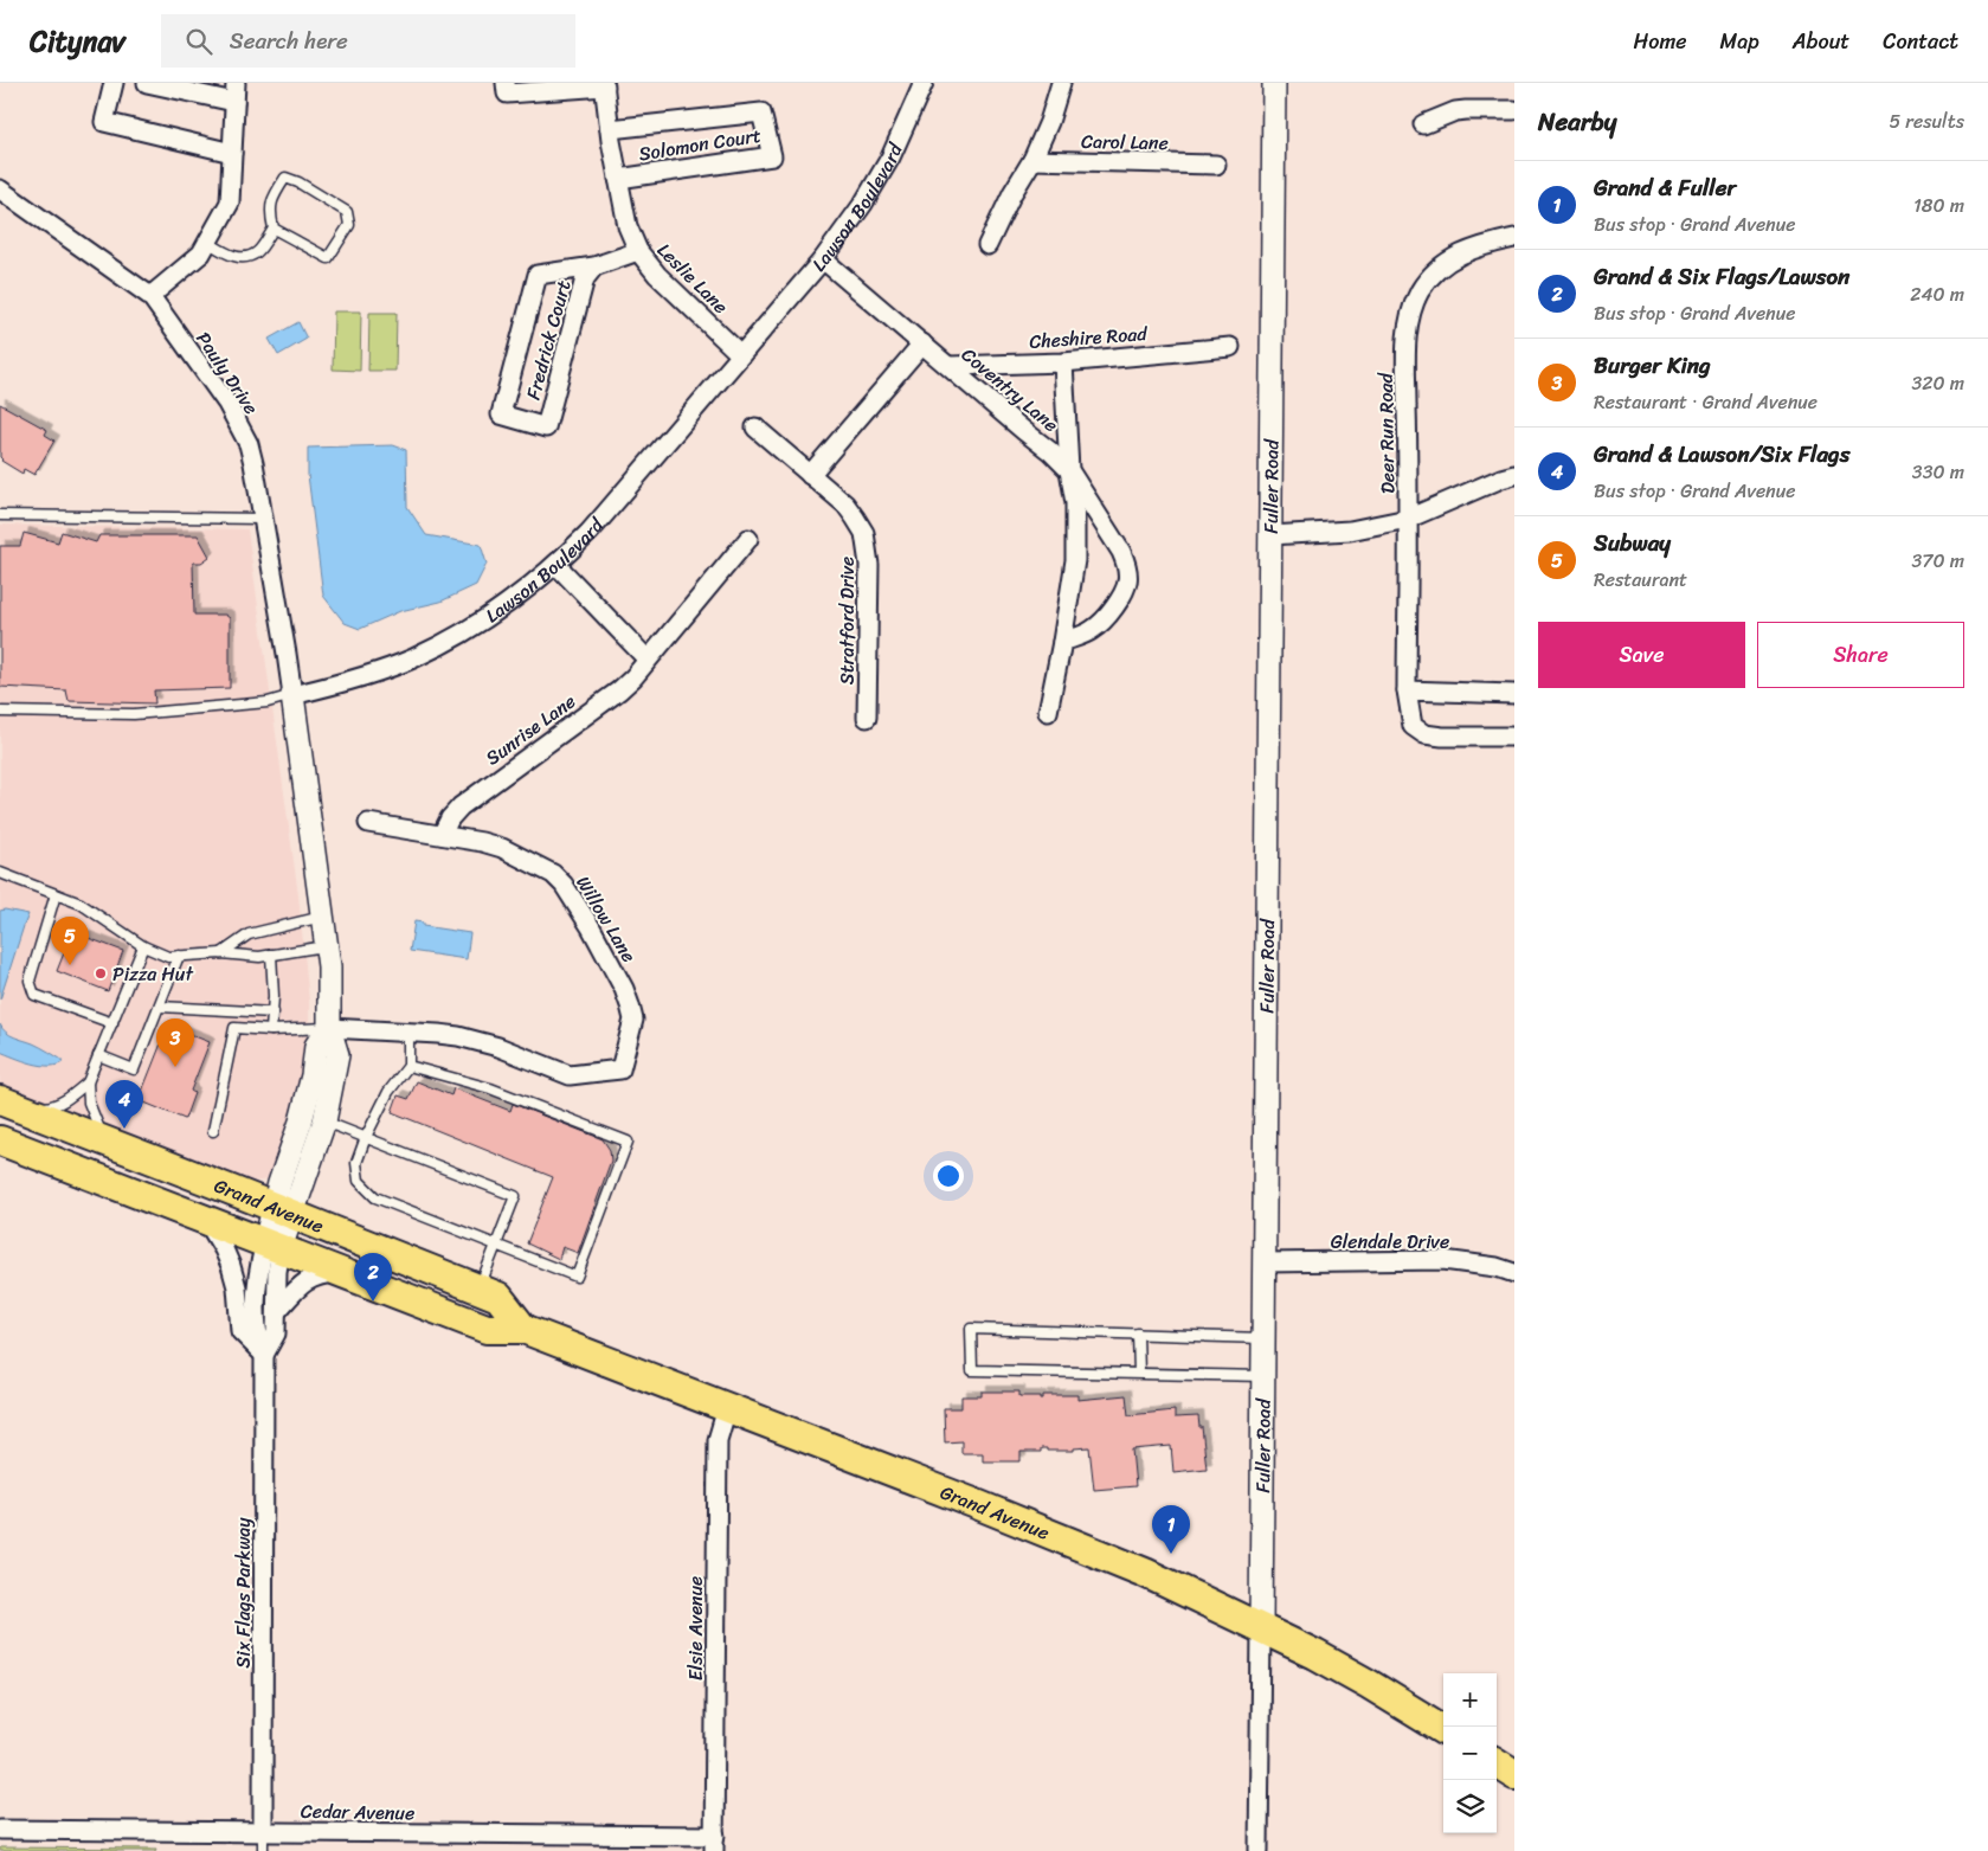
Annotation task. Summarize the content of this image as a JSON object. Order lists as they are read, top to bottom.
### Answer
{
  "streets": {
    "main road": ["Grand Avenue"],
    "street": [
      "Carol Lane",
      "Solomon Court",
      "Lawson Boulevard",
      "Leslie Lane",
      "Cheshire Road",
      "Fredrick Court",
      "Pauly Drive",
      "Coventry Lane",
      "Deer Run Road",
      "Fuller Road",
      "Stratford Drive",
      "Sunrise Lane",
      "Willow Lane",
      "Glendale Drive",
      "Six Flags Parkway",
      "Elsie Avenue",
      "Cedar Avenue"
    ]
  },
  "crossings": [
    ["Solomon Court", "Leslie Lane"],
    ["Lawson Boulevard", "Leslie Lane"],
    ["Lawson Boulevard", "Pauly Drive"],
    ["Leslie Lane", "Fredrick Court"],
    ["Cheshire Road", "Coventry Lane"],
    ["Fuller Road", "Grand Avenue"],
    ["Fuller Road", "Glendale Drive"],
    ["Sunrise Lane", "Willow Lane"],
    ["Grand Avenue", "Six Flags Parkway"],
    ["Grand Avenue", "Elsie Avenue"],
    ["Six Flags Parkway", "Cedar Avenue"],
    ["Elsie Avenue", "Cedar Avenue"]
  ],
  "places": ["Pizza Hut"],
  "page": {
    "header": "Citynav",
    "search": "Search here",
    "nav": [
      "Home",
      "Map",
      "About",
      "Contact"
    ],
    "heading": ["Nearby", "5 results"],
    "list": [
      {
        "mark": "1",
        "name": "Grand & Fuller",
        "note": "Bus stop · Grand Avenue",
        "value": "180 m"
      },
      {
        "mark": "2",
        "name": "Grand & Six Flags/Lawson",
        "note": "Bus stop · Grand Avenue",
        "value": "240 m"
      },
      {
        "mark": "3",
        "name": "Burger King",
        "note": "Restaurant · Grand Avenue",
        "value": "320 m"
      },
      {
        "mark": "4",
        "name": "Grand & Lawson/Six Flags",
        "note": "Bus stop · Grand Avenue",
        "value": "330 m"
      },
      {
        "mark": "5",
        "name": "Subway",
        "note": "Restaurant",
        "value": "370 m"
      }
    ],
    "buttons": ["Save", "Share"],
    "pins": [
      "5",
      "3",
      "4",
      "2",
      "1"
    ],
    "map_buttons": ["+", "−"]
  }
}
